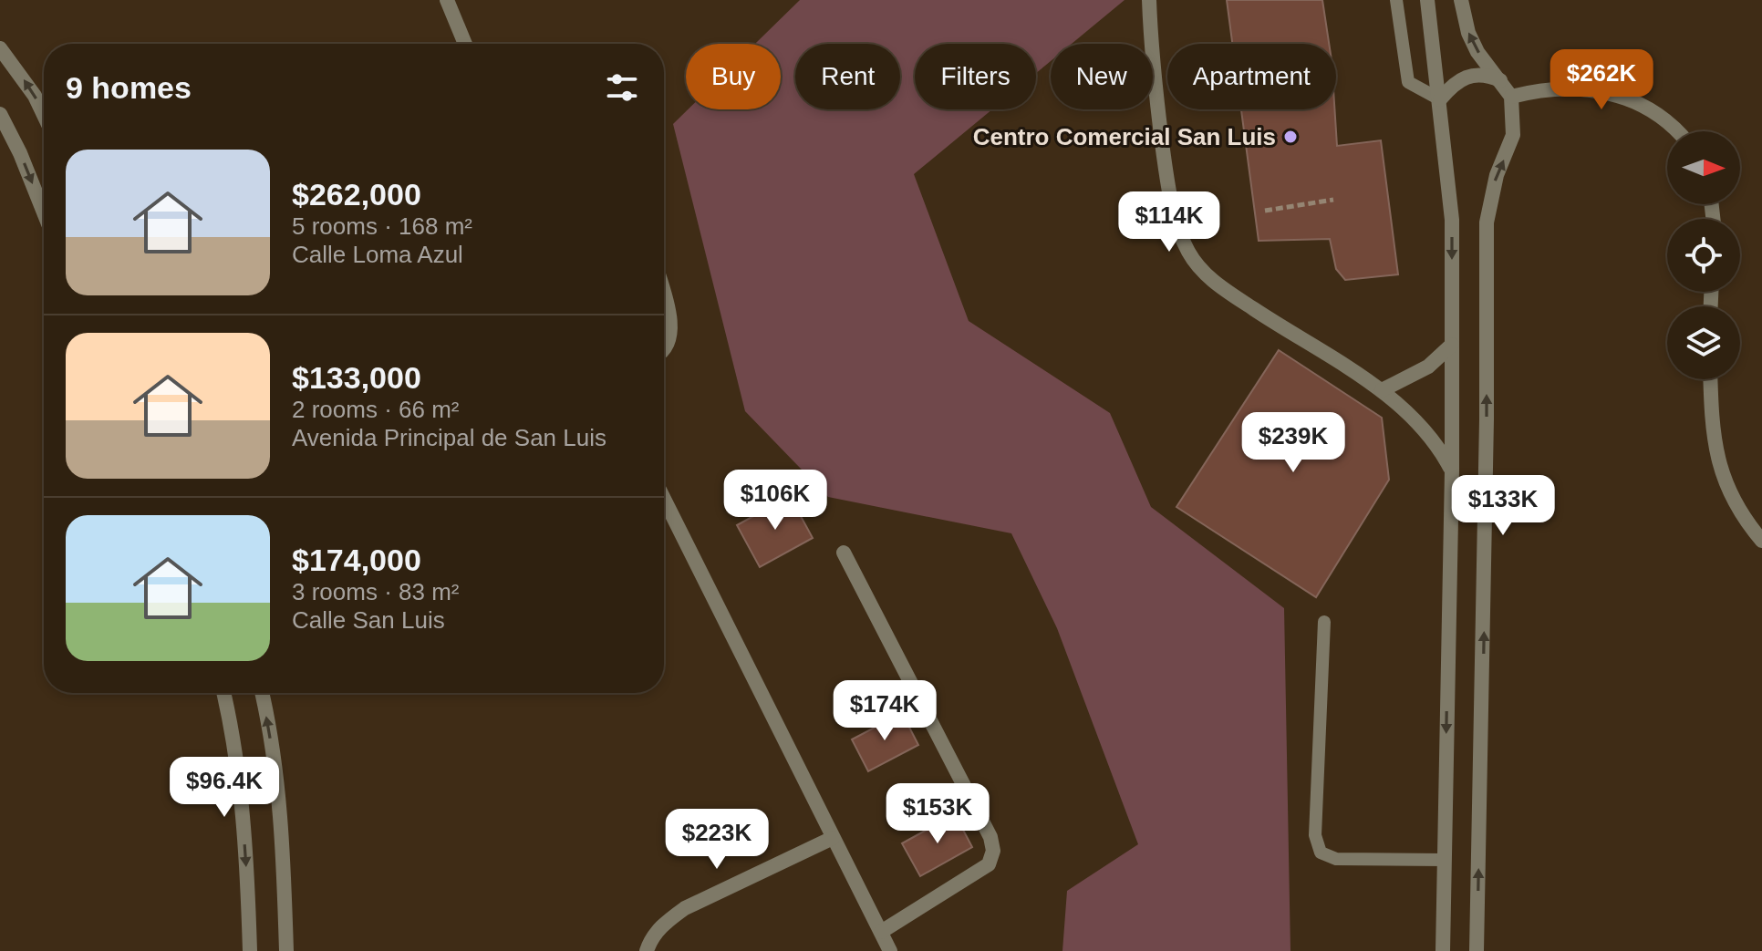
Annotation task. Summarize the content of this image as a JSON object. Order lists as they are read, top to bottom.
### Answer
{
  "places": ["Centro Comercial San Luis"],
  "north": "right",
  "page": {
    "chip": [
      "Buy",
      "Rent",
      "Filters",
      "New",
      "Apartment"
    ],
    "heading": "9 homes",
    "price": [
      "$262K",
      "$114K",
      "$239K",
      "$106K",
      "$133K",
      "$174K",
      "$96.4K",
      "$153K",
      "$223K"
    ],
    "list": [
      {
        "name": "$262,000",
        "note": "5 rooms · 168 m² · Calle Loma Azul"
      },
      {
        "name": "$133,000",
        "note": "2 rooms · 66 m² · Avenida Principal de San Luis"
      },
      {
        "name": "$174,000",
        "note": "3 rooms · 83 m² · Calle San Luis"
      }
    ]
  }
}
